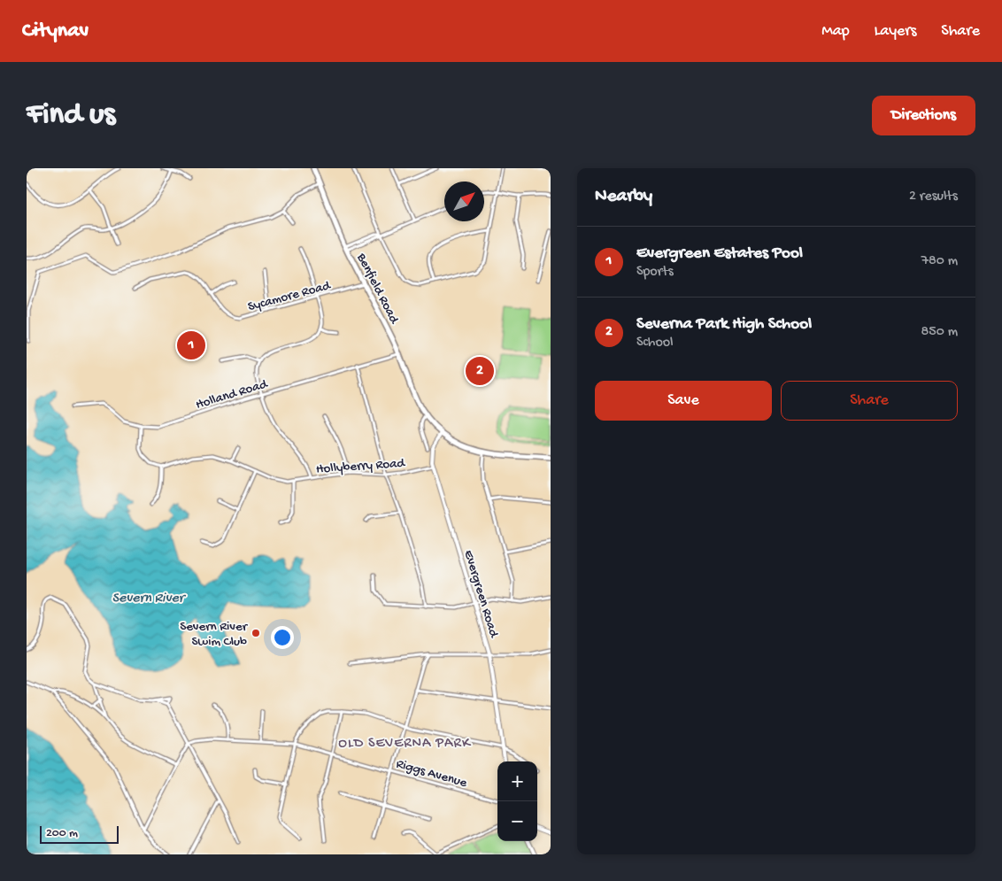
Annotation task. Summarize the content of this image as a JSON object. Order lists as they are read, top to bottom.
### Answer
{
  "streets": {
    "main road": ["Benfield Road"],
    "street": [
      "Sycamore Road",
      "Holland Road",
      "Hollyberry Road",
      "Evergreen Road",
      "Riggs Avenue"
    ]
  },
  "crossings": [
    ["Benfield Road", "Sycamore Road"],
    ["Benfield Road", "Holland Road"],
    ["Benfield Road", "Evergreen Road"],
    ["Hollyberry Road", "Evergreen Road"]
  ],
  "districts": ["OLD SEVERNA PARK"],
  "water": ["Severn River"],
  "places": ["Severn River Swim Club"],
  "scale_bar": "200 m",
  "north": "top right",
  "page": {
    "header": "Citynav",
    "nav": ["Map", "Layers", "Share"],
    "buttons": [
      "Directions",
      ["Save", "Share"]
    ],
    "title": "Find us",
    "heading": ["Nearby", "2 results"],
    "list": [
      {
        "mark": "1",
        "name": "Evergreen Estates Pool",
        "note": "Sports",
        "value": "780 m"
      },
      {
        "mark": "2",
        "name": "Severna Park High School",
        "note": "School",
        "value": "850 m"
      }
    ],
    "pins": ["1", "2"],
    "map_buttons": ["+", "−"],
    "scale": "200 m"
  }
}
